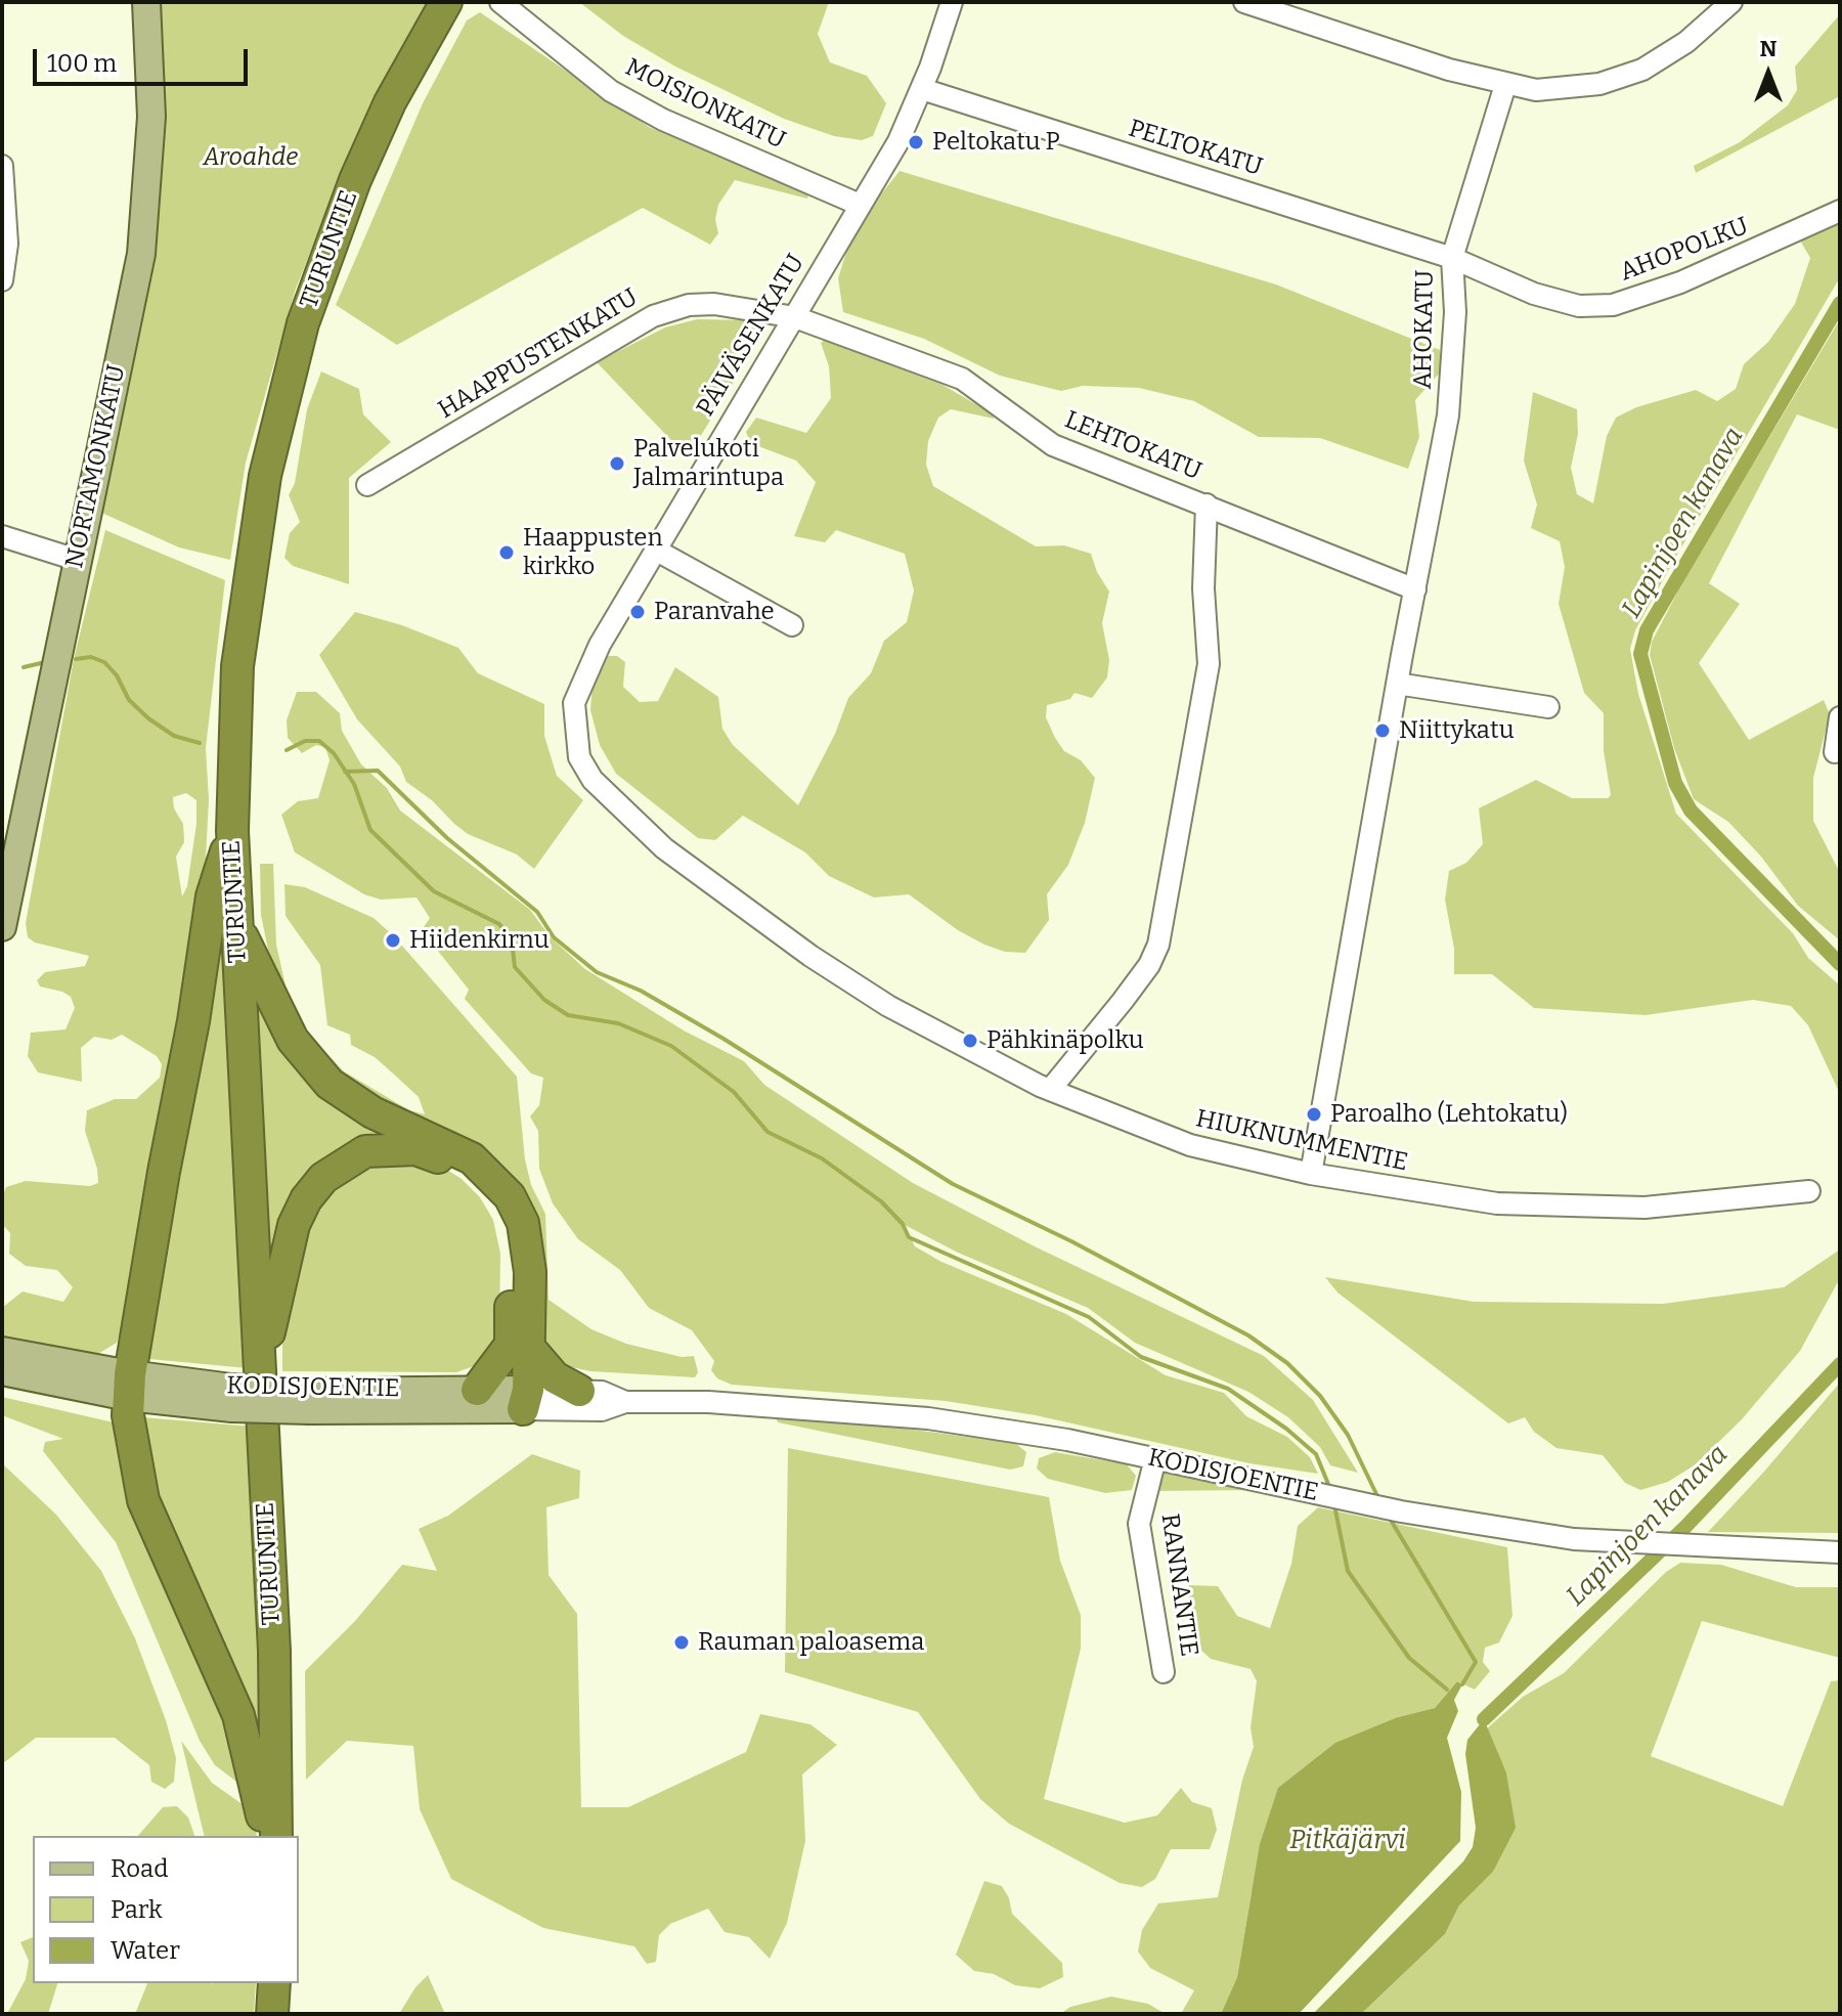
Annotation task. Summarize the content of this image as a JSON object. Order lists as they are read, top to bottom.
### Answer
{
  "streets": {
    "highway": ["TURUNTIE"],
    "main road": ["NORTAMONKATU", "KODISJOENTIE"],
    "street": [
      "MOISIONKATU",
      "PELTOKATU",
      "AHOPOLKU",
      "AHOKATU",
      "PÄIVÄSENKATU",
      "HAAPPUSTENKATU",
      "LEHTOKATU",
      "HIUKNUMMENTIE",
      "RANNANTIE"
    ]
  },
  "crossings": [
    ["MOISIONKATU", "PÄIVÄSENKATU"],
    ["PELTOKATU", "AHOPOLKU"],
    ["PELTOKATU", "AHOKATU"],
    ["PELTOKATU", "PÄIVÄSENKATU"],
    ["AHOPOLKU", "AHOKATU"],
    ["AHOKATU", "LEHTOKATU"],
    ["PÄIVÄSENKATU", "HAAPPUSTENKATU"],
    ["PÄIVÄSENKATU", "LEHTOKATU"],
    ["PÄIVÄSENKATU", "HIUKNUMMENTIE"],
    ["HAAPPUSTENKATU", "LEHTOKATU"],
    ["KODISJOENTIE", "RANNANTIE"]
  ],
  "water": ["Lapinjoen kanava", "Pitkäjärvi"],
  "parks": ["Aroahde"],
  "places": [
    "Peltokatu P",
    "Palvelukoti Jalmarintupa",
    "Haappusten kirkko",
    "Paranvahe",
    "Niittykatu",
    "Hiidenkirnu",
    "Pähkinäpolku",
    "Paroalho (Lehtokatu)",
    "Rauman paloasema"
  ],
  "legend": ["Road", "Park", "Water"],
  "scale_bar": "100 m",
  "north": "top"
}
